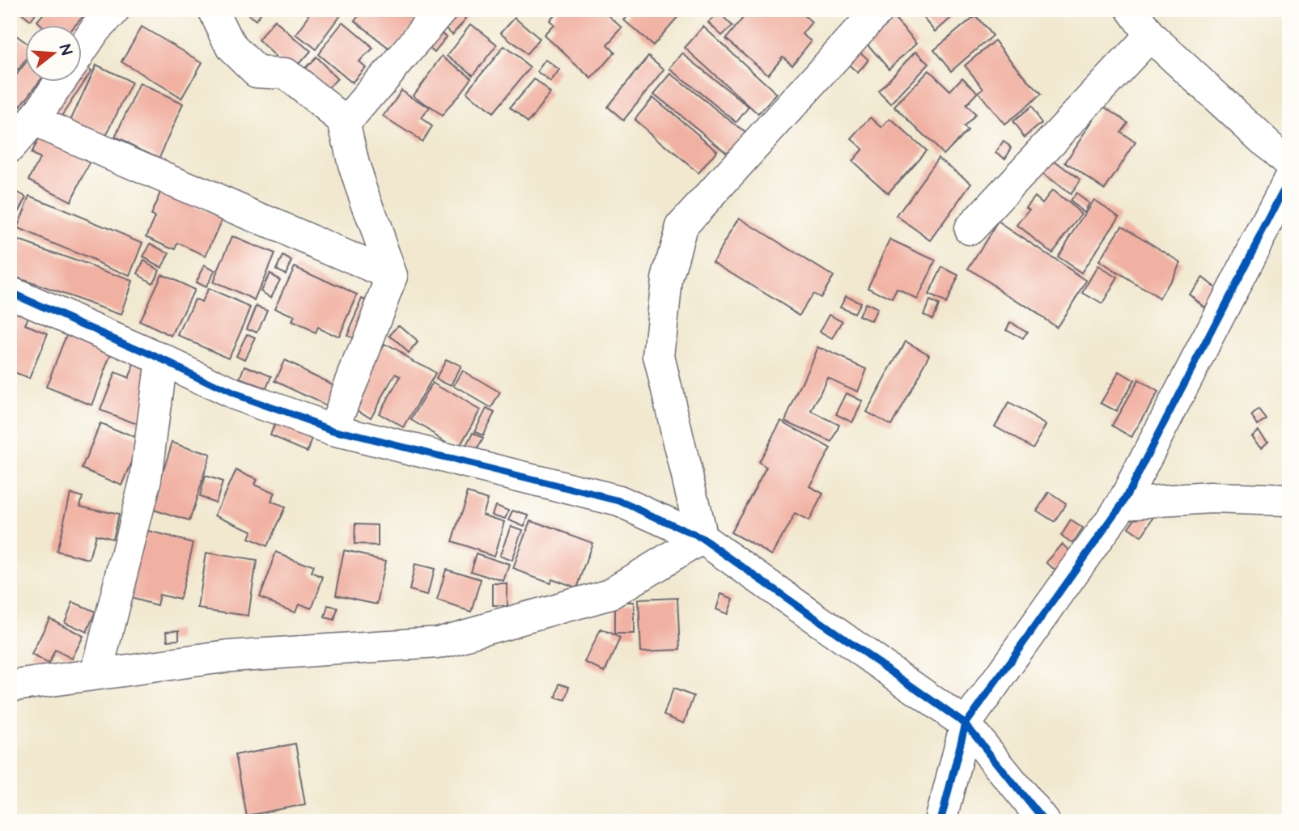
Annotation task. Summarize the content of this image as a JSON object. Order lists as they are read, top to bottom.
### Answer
{
  "north": "right"
}
